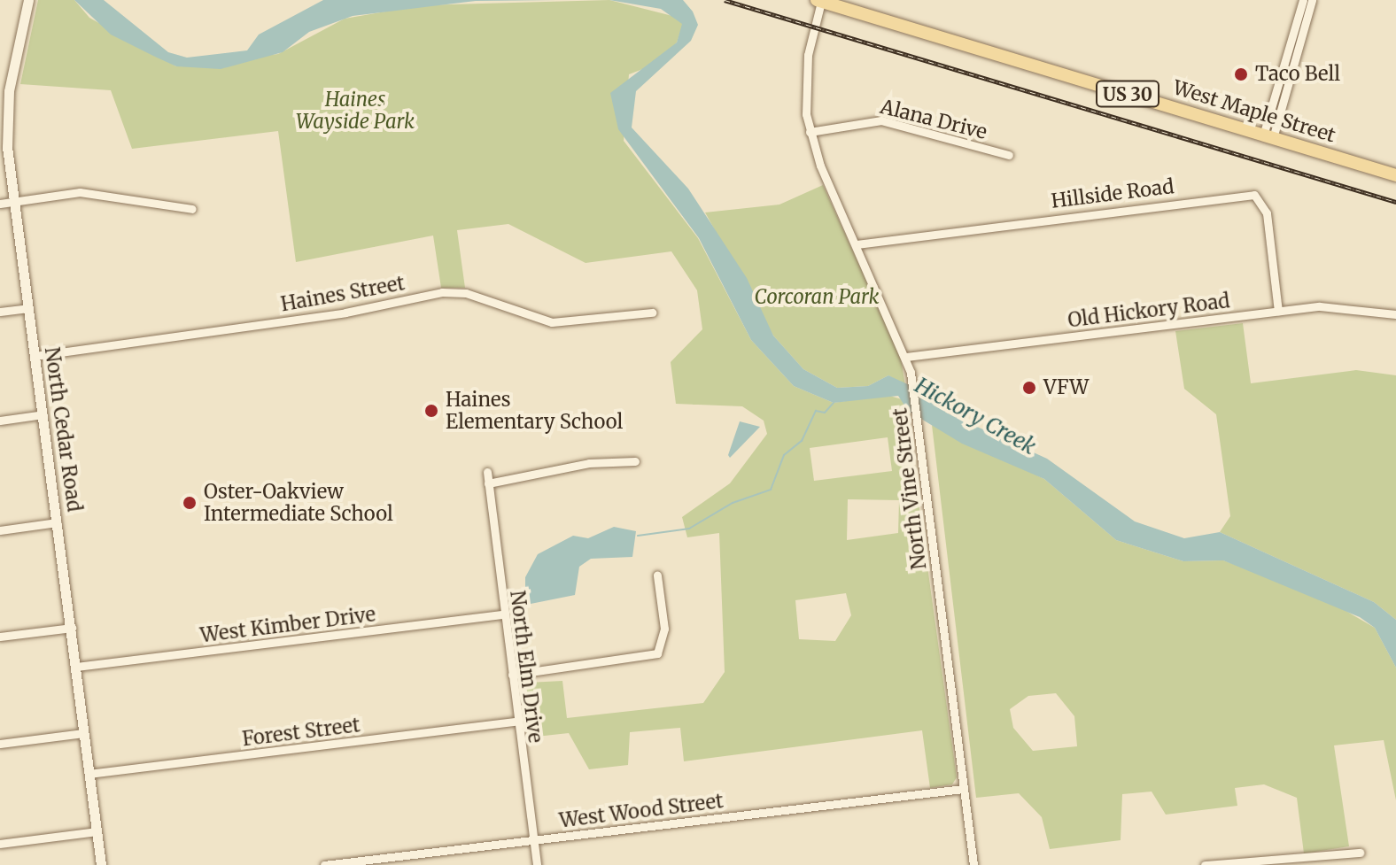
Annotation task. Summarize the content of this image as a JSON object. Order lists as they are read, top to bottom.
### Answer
{
  "streets": {
    "main road": ["US 30", "West Maple Street"],
    "street": [
      "Alana Drive",
      "Hillside Road",
      "Haines Street",
      "Old Hickory Road",
      "North Cedar Road",
      "North Vine Street",
      "West Kimber Drive",
      "North Elm Drive",
      "Forest Street",
      "West Wood Street"
    ]
  },
  "crossings": [
    ["West Maple Street", "North Vine Street"],
    ["Alana Drive", "North Vine Street"],
    ["Hillside Road", "Old Hickory Road"],
    ["Hillside Road", "North Vine Street"],
    ["Haines Street", "North Cedar Road"],
    ["Old Hickory Road", "North Vine Street"],
    ["North Cedar Road", "West Kimber Drive"],
    ["North Cedar Road", "Forest Street"],
    ["North Vine Street", "West Wood Street"],
    ["West Kimber Drive", "North Elm Drive"],
    ["North Elm Drive", "Forest Street"],
    ["North Elm Drive", "West Wood Street"]
  ],
  "water": ["Hickory Creek"],
  "parks": ["Haines Wayside Park", "Corcoran Park"],
  "places": [
    "Taco Bell",
    "VFW",
    "Haines Elementary School",
    "Oster-Oakview Intermediate School"
  ]
}
